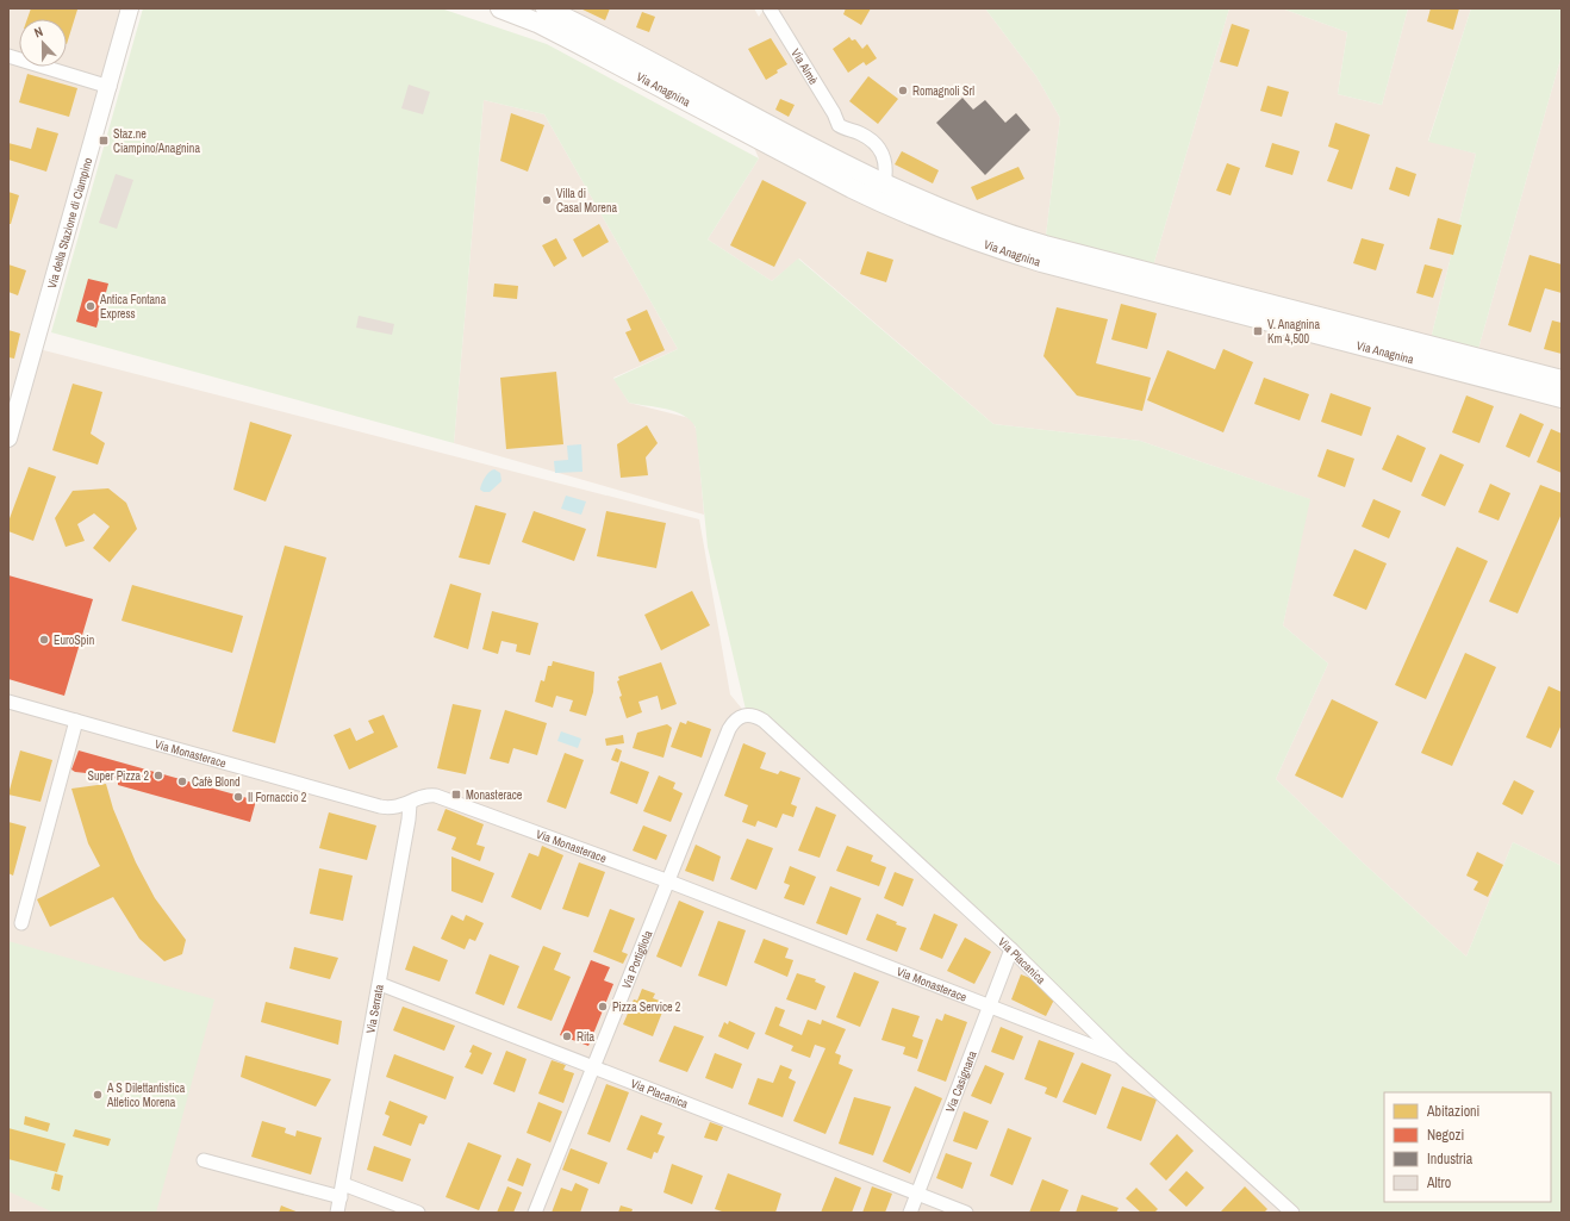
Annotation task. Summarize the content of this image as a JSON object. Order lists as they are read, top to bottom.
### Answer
{
  "streets": {
    "main road": ["Via Anagnina"],
    "street": [
      "Via Almè",
      "Via della Stazione di Ciampino",
      "Via Monasterace",
      "Via Portigliola",
      "Via Placanica",
      "Via Serrata",
      "Via Casignana"
    ]
  },
  "crossings": [
    ["Via Almè", "Via Anagnina"],
    ["Via Monasterace", "Via Portigliola"],
    ["Via Monasterace", "Via Placanica"],
    ["Via Monasterace", "Via Serrata"],
    ["Via Monasterace", "Via Casignana"],
    ["Via Portigliola", "Via Placanica"],
    ["Via Placanica", "Via Serrata"],
    ["Via Placanica", "Via Casignana"]
  ],
  "places": {
    "other": [
      "Romagnoli Srl",
      "Villa di Casal Morena",
      "Antica Fontana Express",
      "EuroSpin",
      "Super Pizza 2",
      "Cafè Blond",
      "Il Fornaccio 2",
      "Pizza Service 2",
      "Rita",
      "A S Dilettantistica Atletico Morena"
    ],
    "transit": ["Staz.ne Ciampino/Anagnina", "V. Anagnina Km 4,500", "Monasterace"]
  },
  "legend": [
    "Abitazioni",
    "Negozi",
    "Industria",
    "Altro"
  ],
  "north": "top"
}
